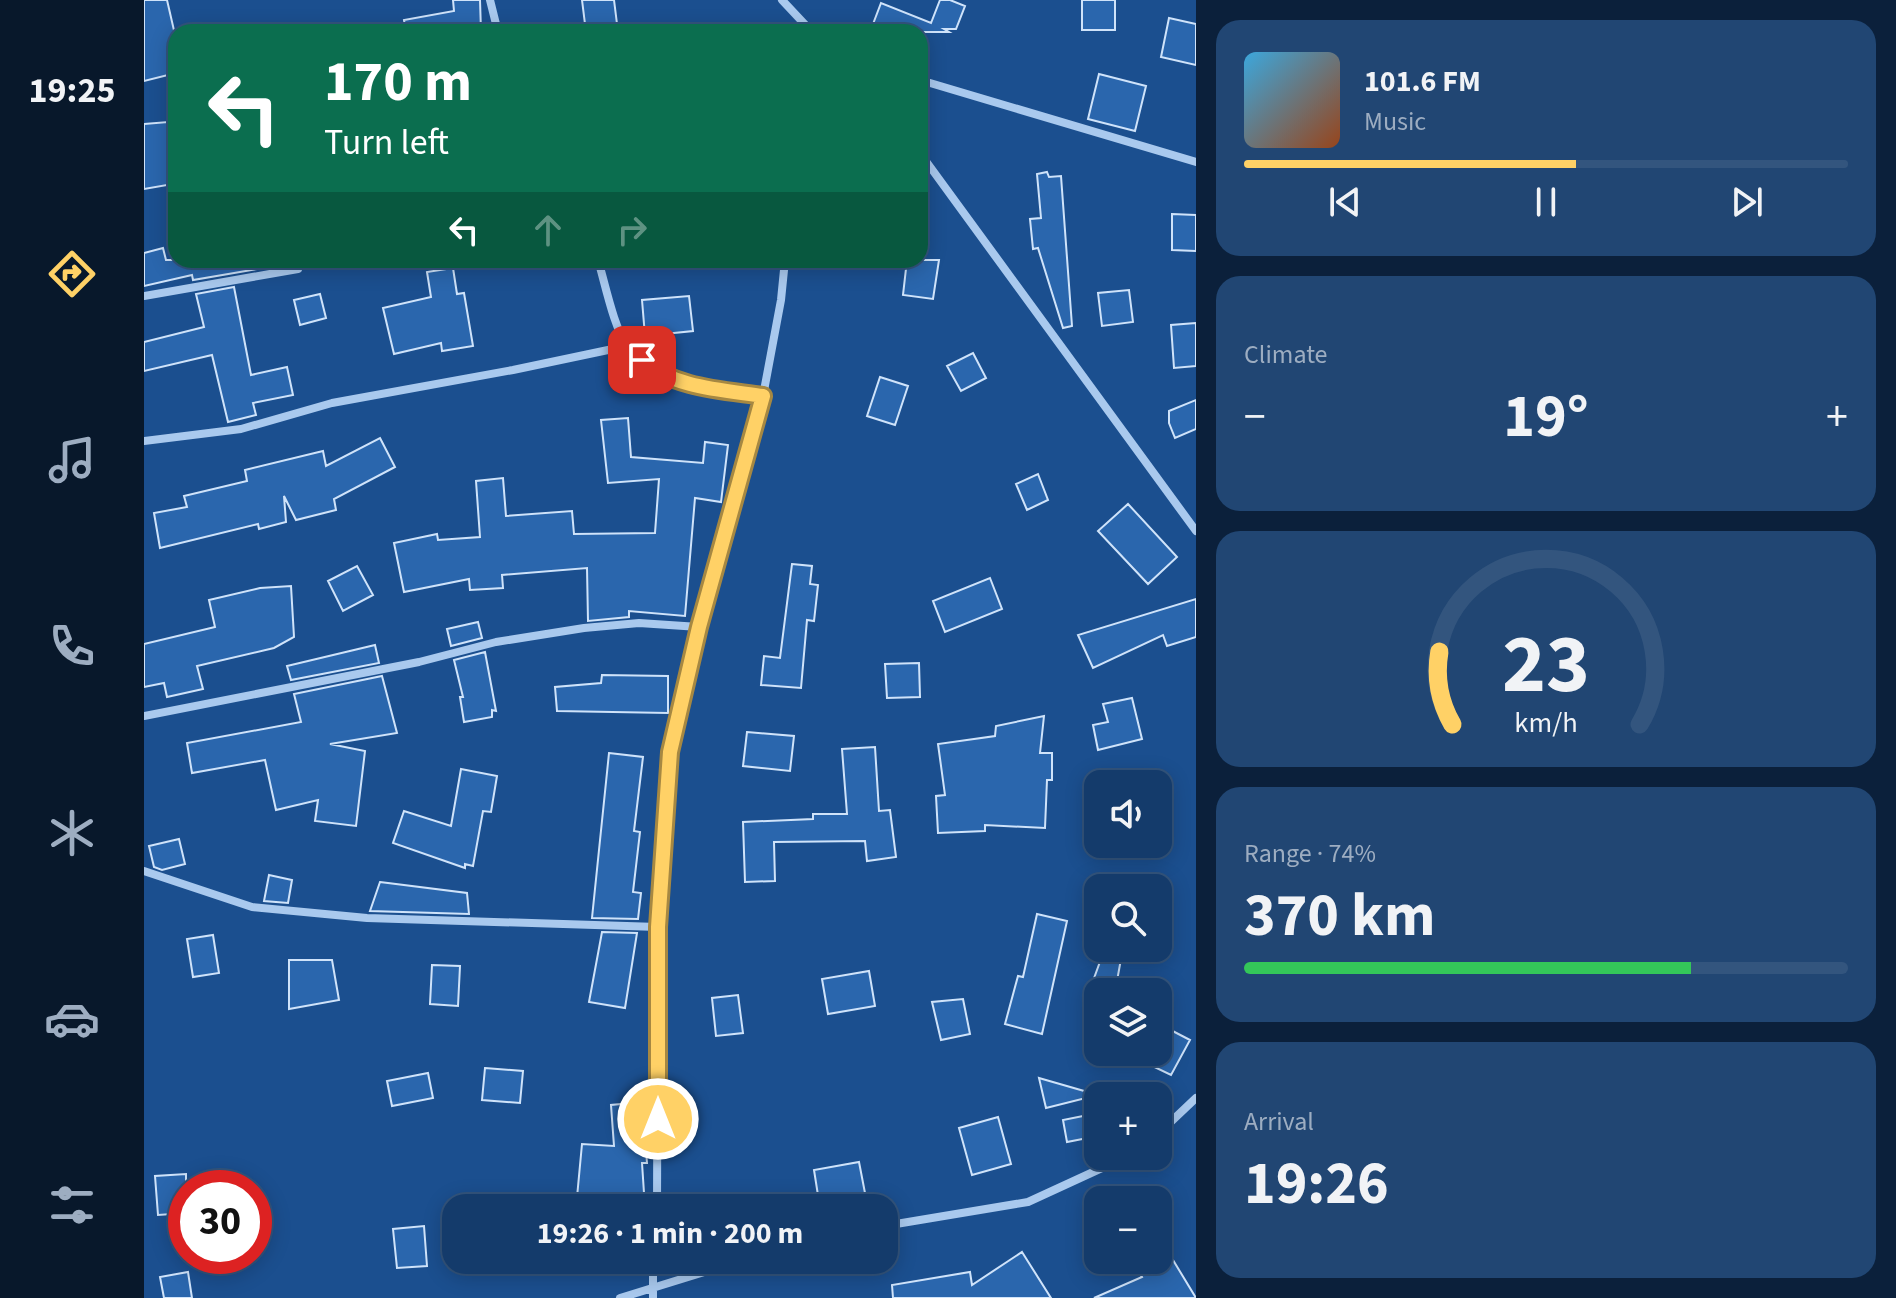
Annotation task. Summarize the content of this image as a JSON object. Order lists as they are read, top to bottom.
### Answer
{
  "page": {
    "tabs": "19:25",
    "turn": ["170 m", "Turn left"],
    "song": ["101.6 FM", "Music"],
    "tile": [
      "Climate",
      ["Range · 74%", "370 km"],
      ["Arrival", "19:26"]
    ],
    "heat": ["−", "19°", "+"],
    "map_buttons": ["+", "−"],
    "limit": "30",
    "trip": "19:26 · 1 min · 200 m",
    "gauge": ["23", "km/h"]
  }
}
